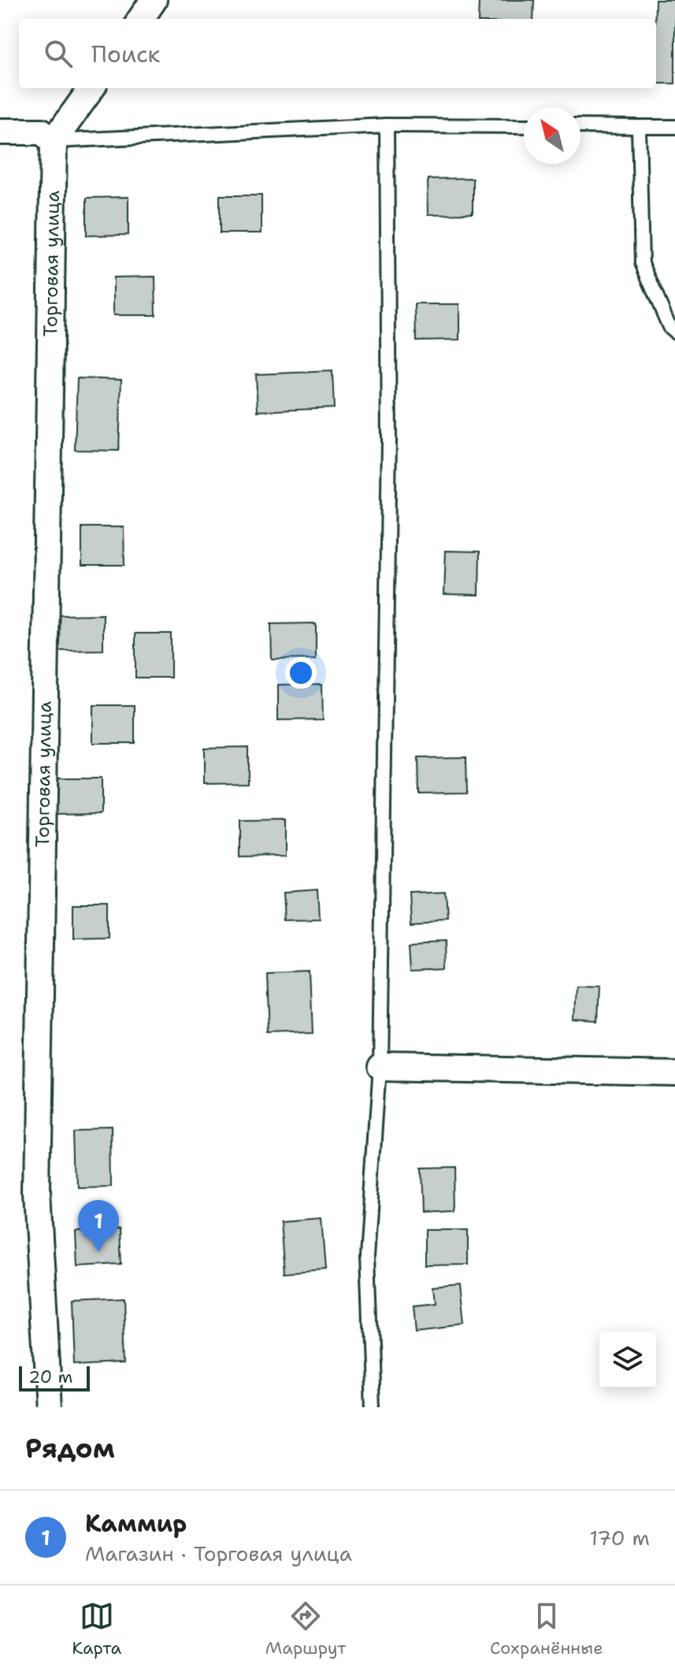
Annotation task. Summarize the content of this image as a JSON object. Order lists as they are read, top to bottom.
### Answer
{
  "streets": {
    "street": ["Торговая улица"]
  },
  "scale_bar": "20 m",
  "north": "top left",
  "page": {
    "search": "Поиск",
    "pins": "1",
    "scale": "20 m",
    "heading": "Рядом",
    "list": [
      {
        "mark": "1",
        "name": "Каммир",
        "note": "Магазин · Торговая улица",
        "value": "170 m"
      }
    ],
    "nav": ["Карта", "Маршрут", "Сохранённые"]
  }
}
